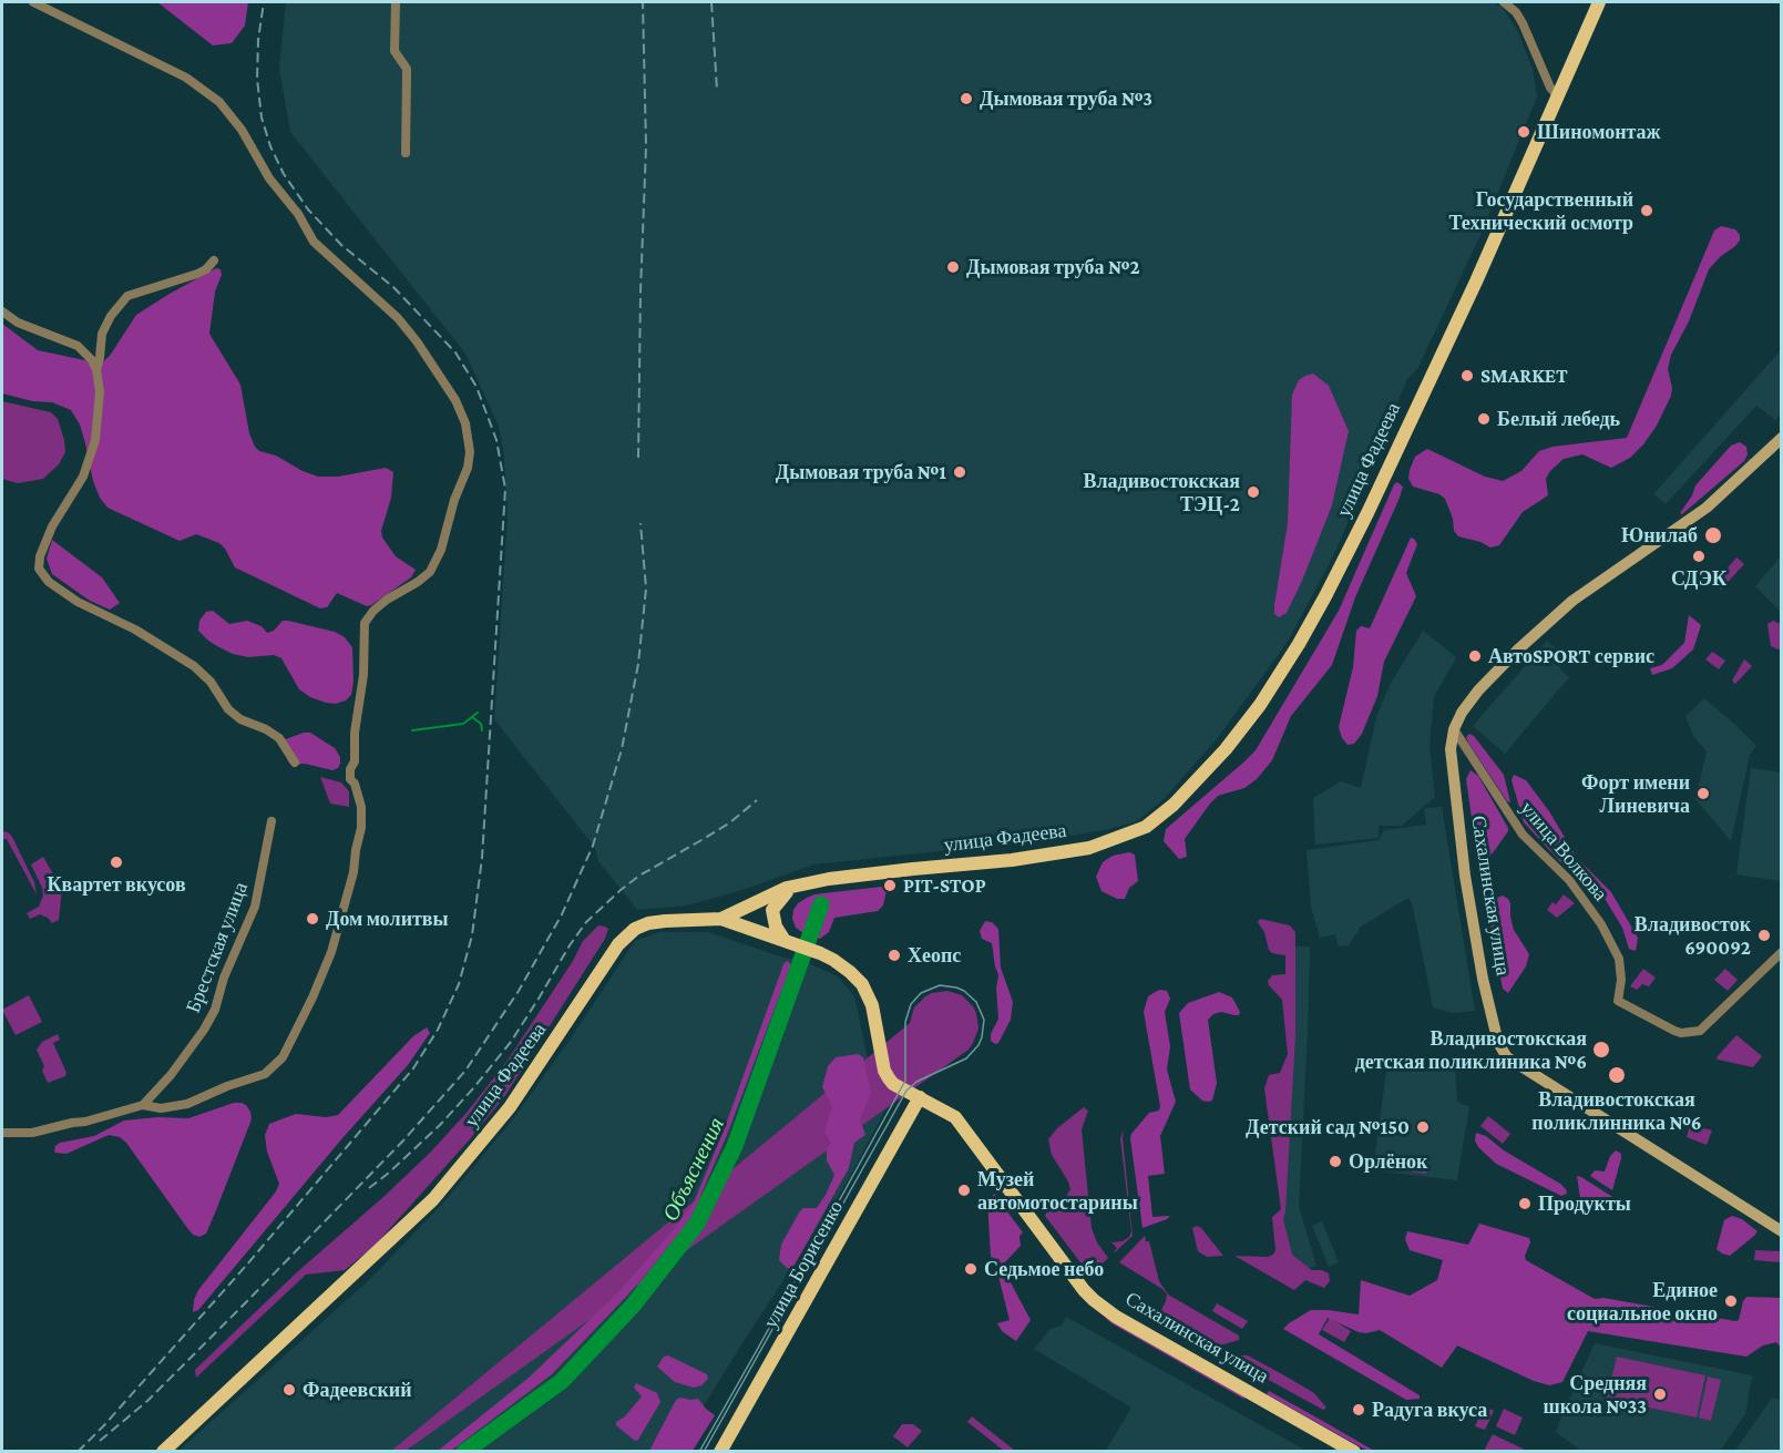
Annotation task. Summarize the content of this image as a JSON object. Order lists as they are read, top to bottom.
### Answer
{
  "streets": {
    "main road": ["улица Фадеева", "Сахалинская улица", "улица Борисенко"],
    "street": ["улица Волкова", "Брестская улица"]
  },
  "crossings": [
    ["улица Фадеева", "Сахалинская улица"],
    ["улица Волкова", "Сахалинская улица"],
    ["Сахалинская улица", "улица Борисенко"]
  ],
  "water": ["Объяснения"],
  "places": [
    "Дымовая труба №3",
    "Шиномонтаж",
    "Государственный Технический осмотр",
    "Дымовая труба №2",
    "SMARKET",
    "Белый лебедь",
    "Дымовая труба №1",
    "Владивостокская ТЭЦ-2",
    "Юнилаб",
    "СДЭК",
    "АвтоSPORT сервис",
    "Форт имени Линевича",
    "Квартет вкусов",
    "PIT-STOP",
    "Дом молитвы",
    "Владивосток 690092",
    "Хеопс",
    "Владивостокская детская поликлиника №6",
    "Владивостокская поликлинника №6",
    "Детский сад №150",
    "Орлёнок",
    "Музей автомотостарины",
    "Продукты",
    "Седьмое небо",
    "Единое социальное окно",
    "Фадеевский",
    "Средняя школа №33",
    "Радуга вкуса"
  ]
}
